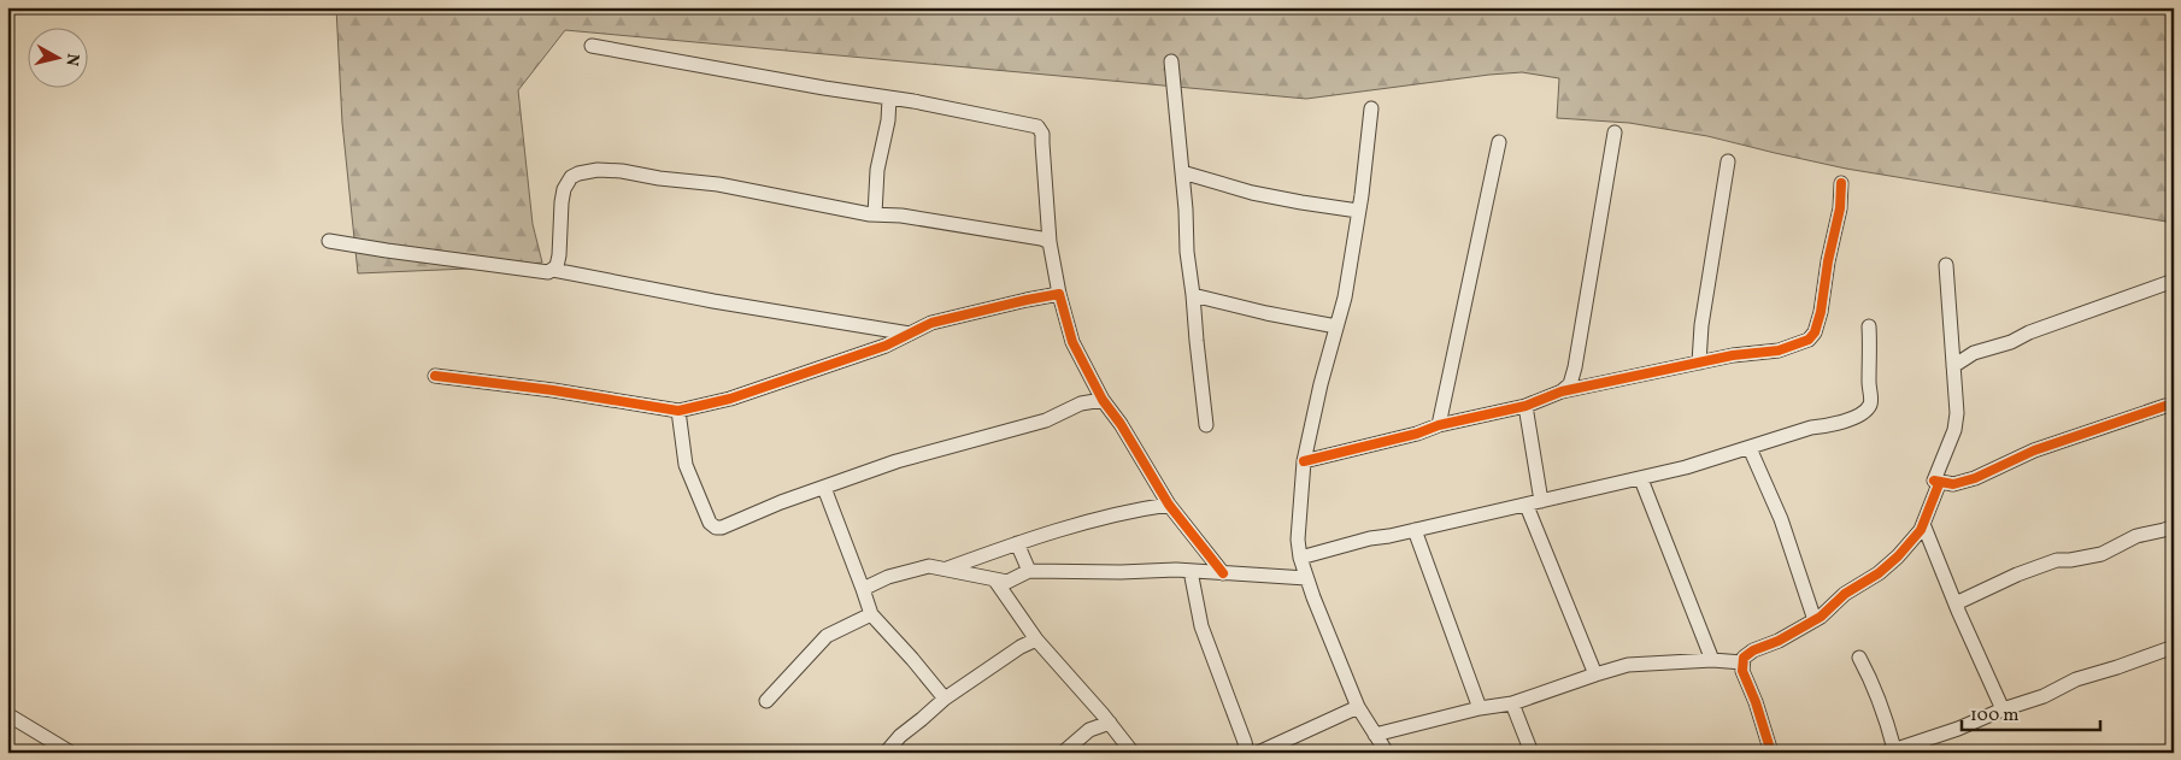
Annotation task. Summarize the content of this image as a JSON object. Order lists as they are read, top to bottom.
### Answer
{
  "scale_bar": "100 m",
  "north": "right"
}
